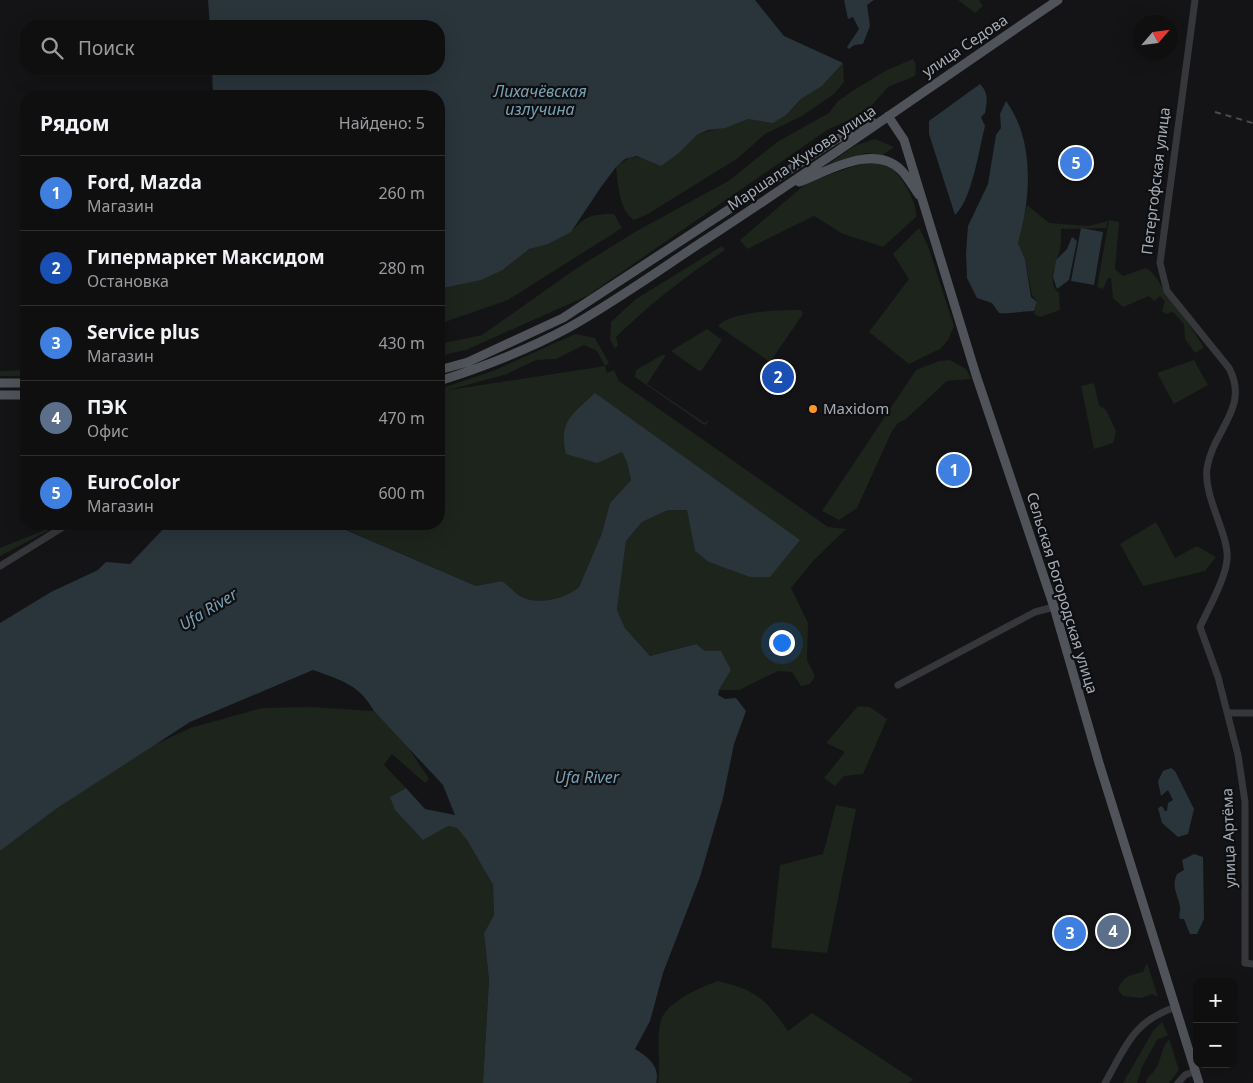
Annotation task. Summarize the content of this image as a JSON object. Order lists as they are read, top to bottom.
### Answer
{
  "streets": {
    "main road": ["улица Седова", "Маршала Жукова улица", "Сельская Богородская улица"],
    "street": ["Петергофская улица", "улица Артёма"]
  },
  "crossings": [
    ["улица Седова", "Маршала Жукова улица"],
    ["улица Седова", "Сельская Богородская улица"],
    ["Маршала Жукова улица", "Сельская Богородская улица"],
    ["Петергофская улица", "улица Артёма"]
  ],
  "water": ["Лихачёвская излучина", "Ufa River"],
  "places": ["Maxidom"],
  "north": "top right",
  "page": {
    "search": "Поиск",
    "heading": ["Рядом", "Найдено: 5"],
    "pins": [
      "5",
      "2",
      "1",
      "4",
      "3"
    ],
    "list": [
      {
        "mark": "1",
        "name": "Ford, Mazda",
        "note": "Магазин",
        "value": "260 m"
      },
      {
        "mark": "2",
        "name": "Гипермаркет Максидом",
        "note": "Остановка",
        "value": "280 m"
      },
      {
        "mark": "3",
        "name": "Service plus",
        "note": "Магазин",
        "value": "430 m"
      },
      {
        "mark": "4",
        "name": "ПЭК",
        "note": "Офис",
        "value": "470 m"
      },
      {
        "mark": "5",
        "name": "EuroColor",
        "note": "Магазин",
        "value": "600 m"
      }
    ],
    "map_buttons": ["+", "−"]
  }
}
